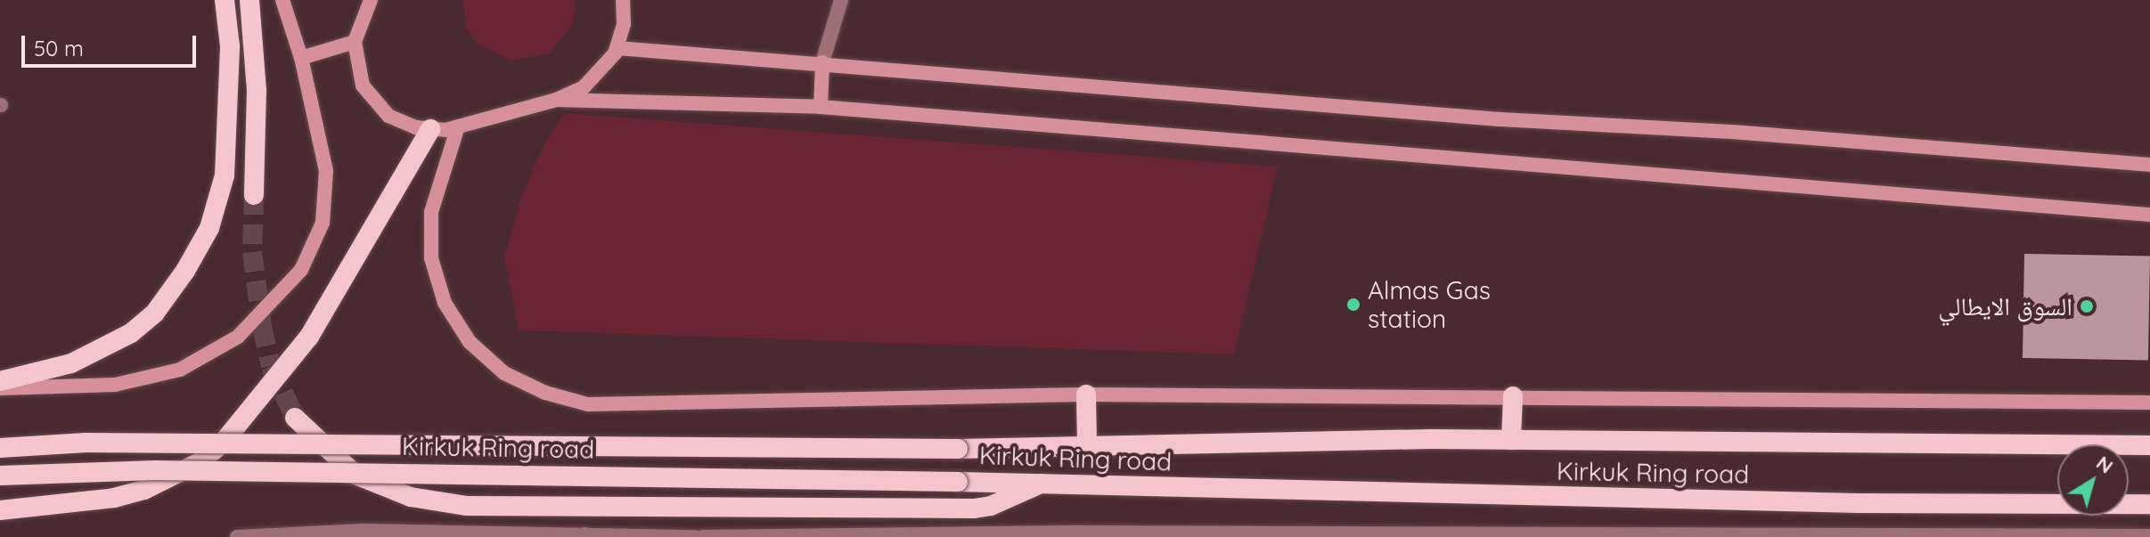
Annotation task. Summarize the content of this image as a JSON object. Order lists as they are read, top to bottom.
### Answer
{
  "streets": {
    "highway": ["Kirkuk Ring road"]
  },
  "places": ["Almas Gas station", "السوق الايطالي"],
  "scale_bar": "50 m",
  "north": "top right"
}
